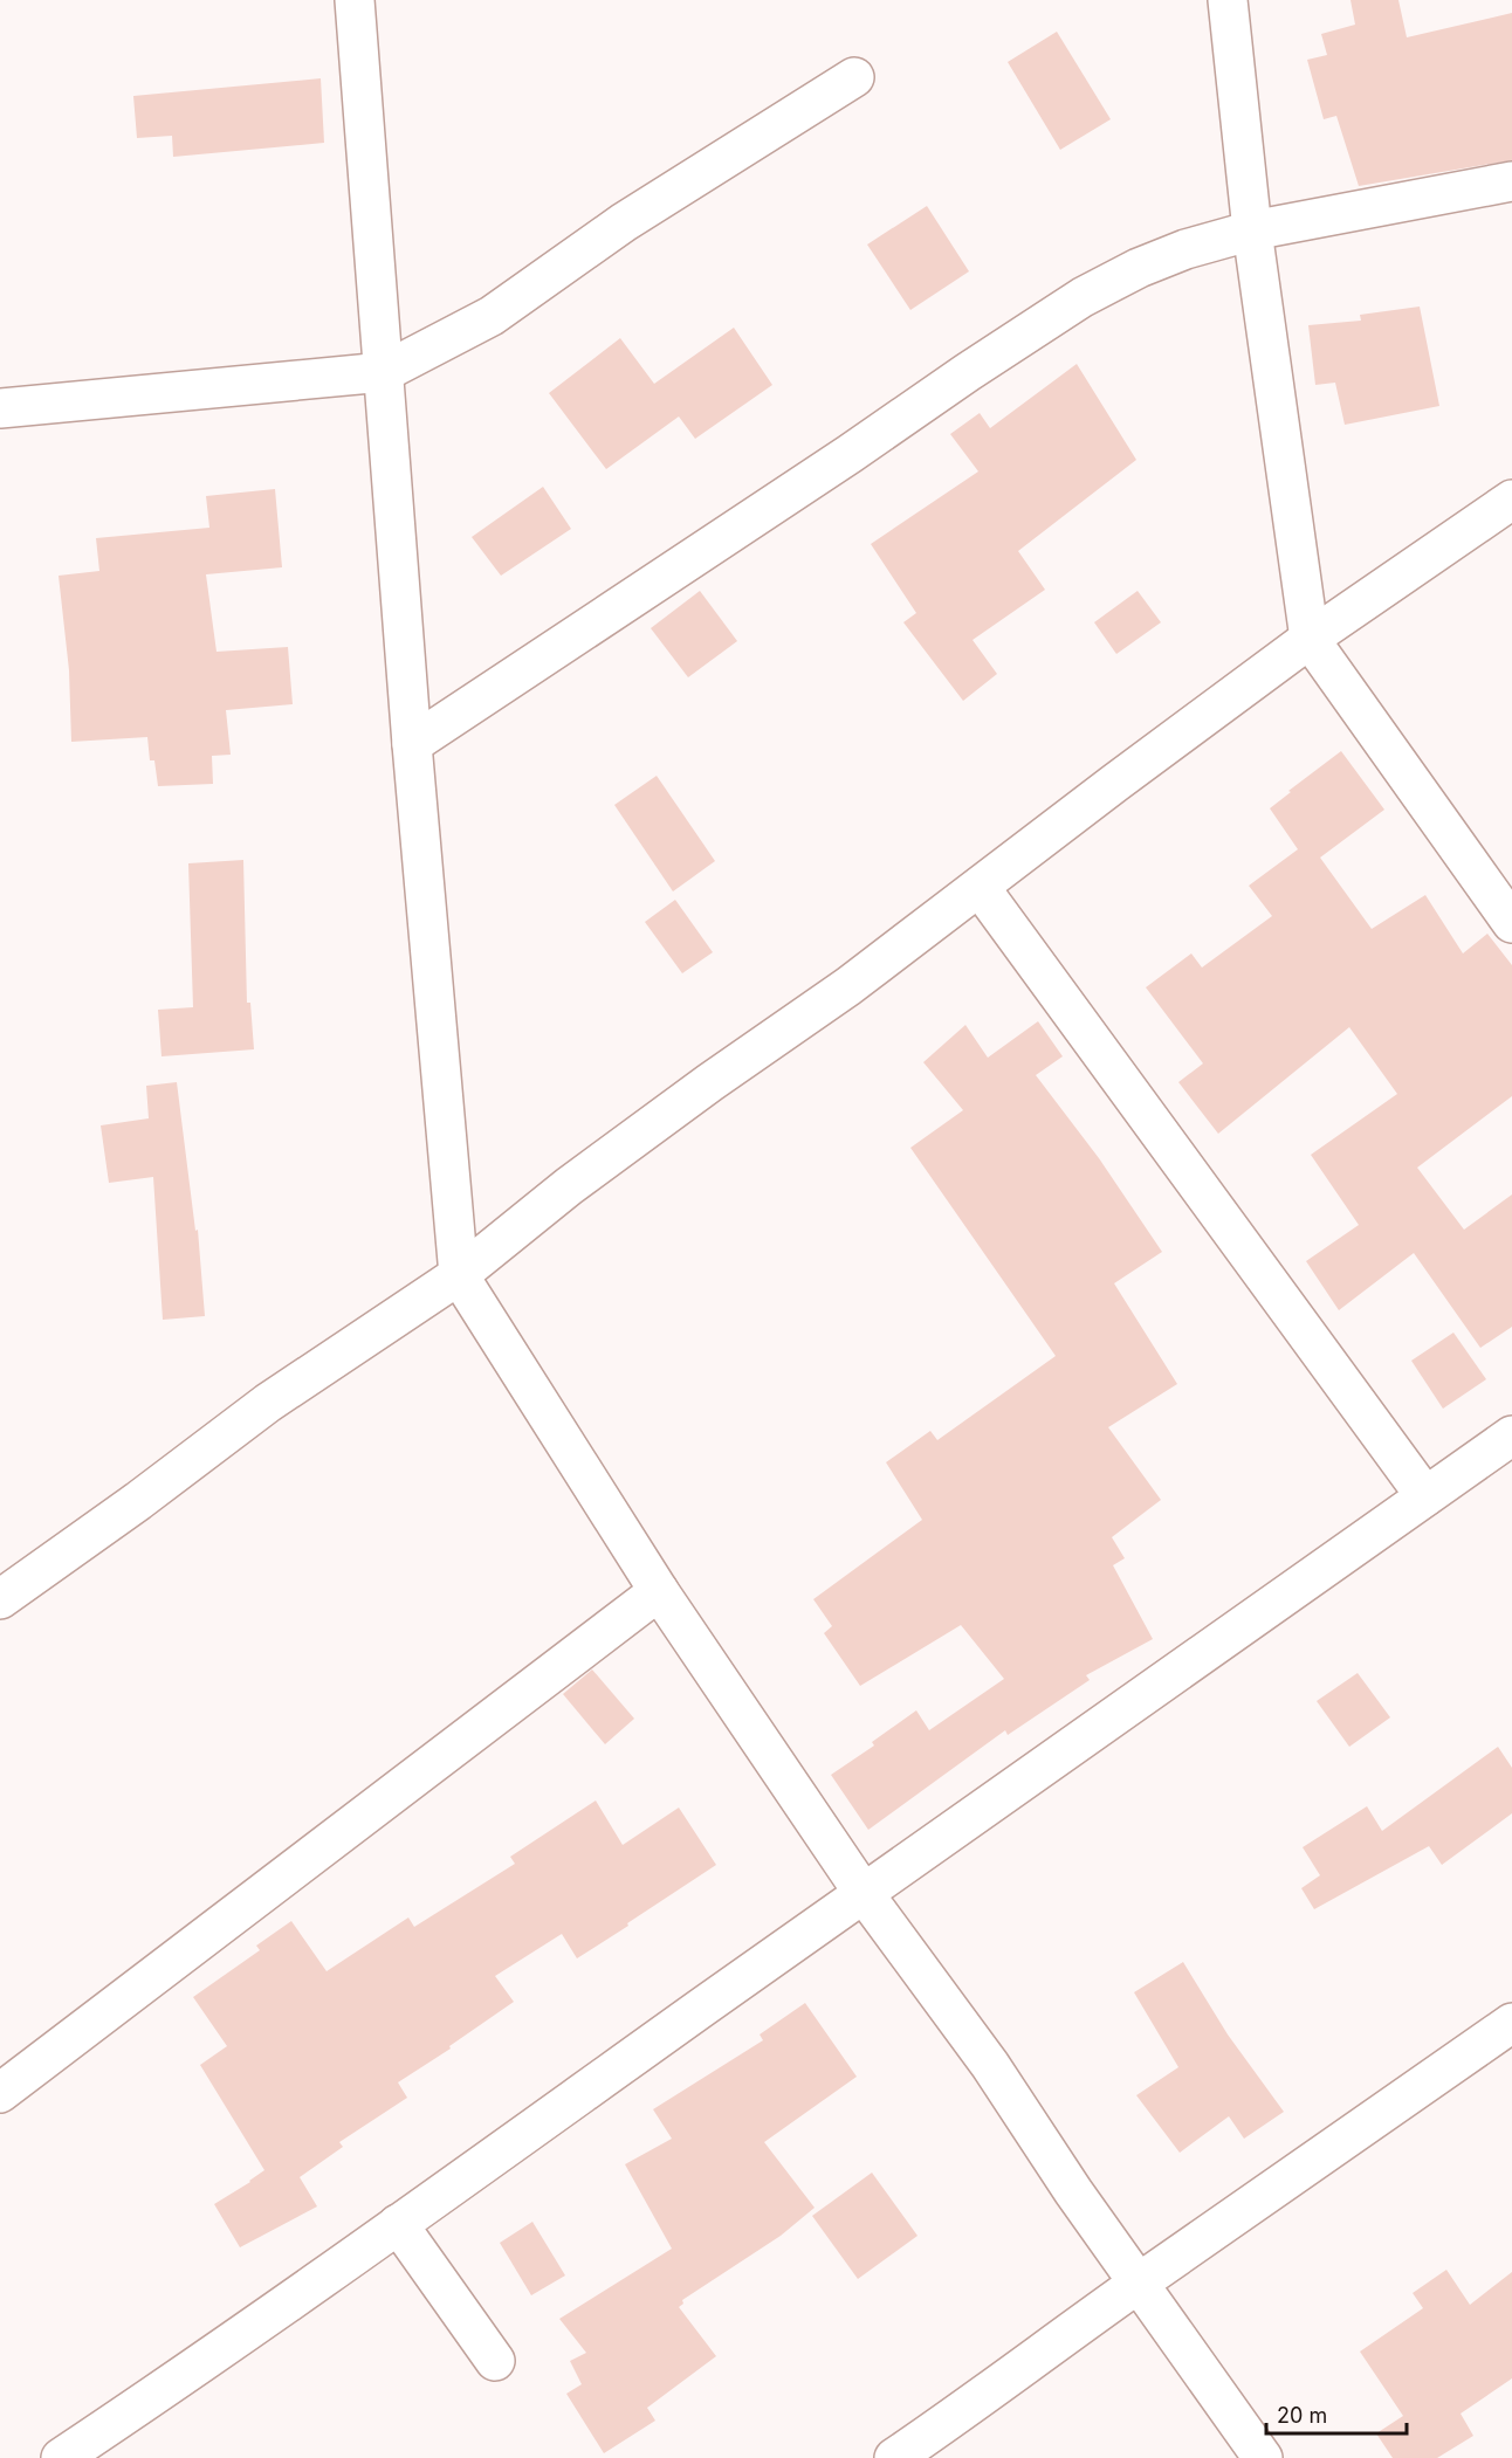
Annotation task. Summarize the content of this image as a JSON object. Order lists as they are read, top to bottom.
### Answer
{
  "scale_bar": "20 m"
}
